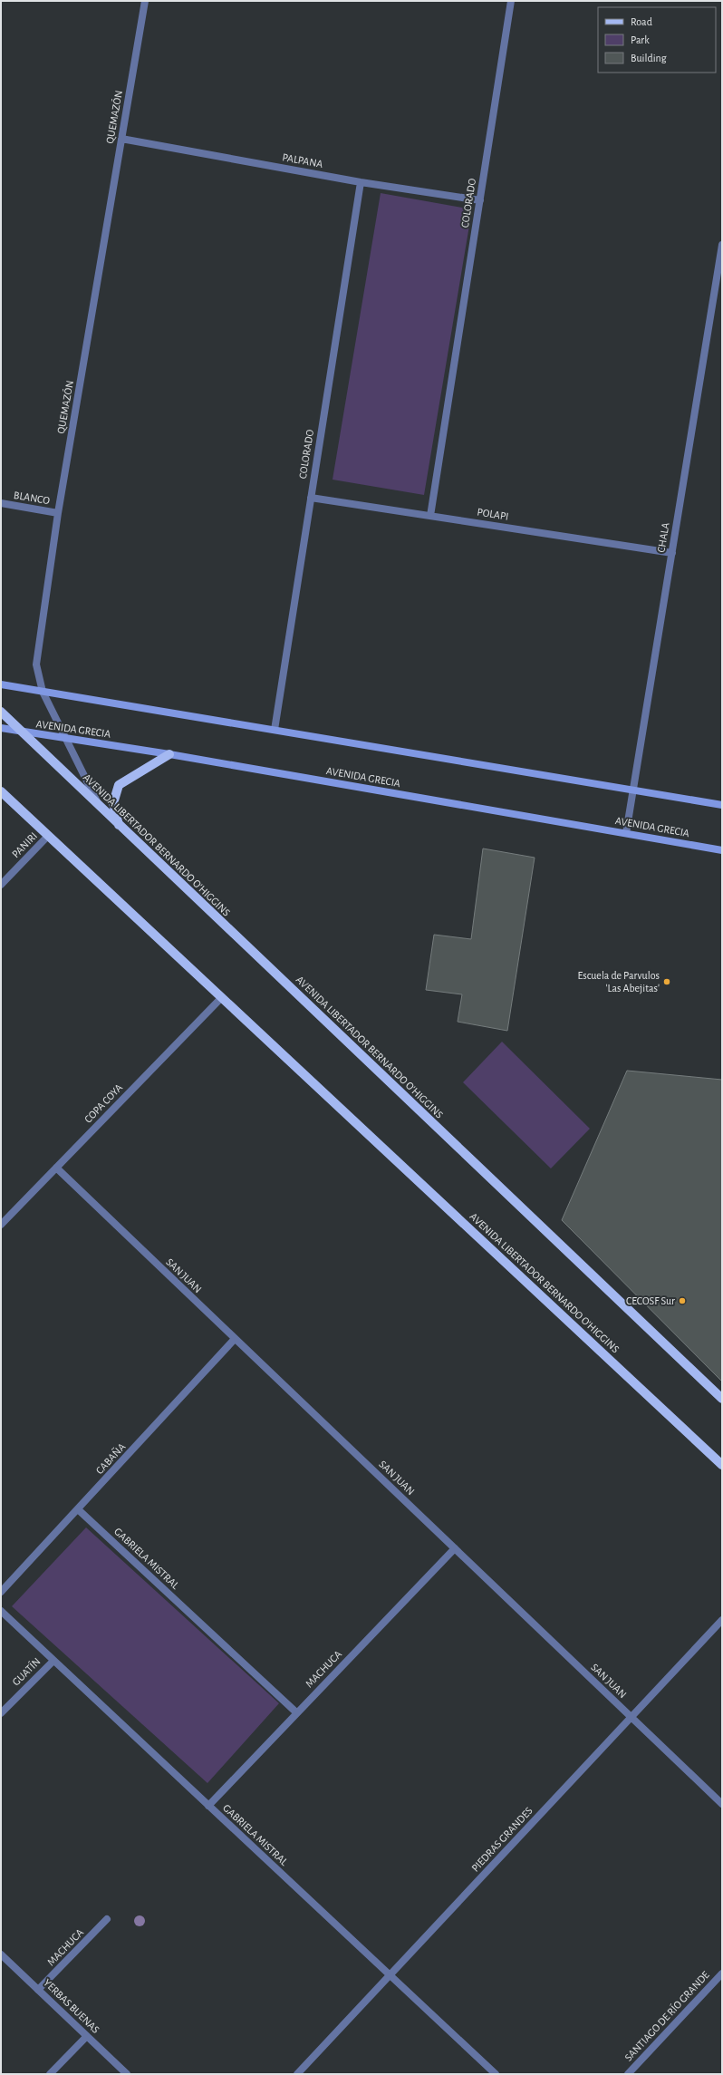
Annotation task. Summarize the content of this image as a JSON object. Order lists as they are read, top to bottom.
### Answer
{
  "streets": {
    "main road": ["AVENIDA GRECIA", "AVENIDA LIBERTADOR BERNARDO O'HIGGINS"],
    "street": [
      "QUEMAZÓN",
      "PALPANA",
      "COLORADO",
      "BLANCO",
      "POLAPI",
      "CHALA",
      "PANIRI",
      "COPA COYA",
      "SAN JUAN",
      "CABAÑA",
      "GABRIELA MISTRAL",
      "MACHUCA",
      "GUATÍN",
      "PIEDRAS GRANDES",
      "YERBAS BUENAS",
      "SANTIAGO DE RÍO GRANDE"
    ]
  },
  "crossings": [
    ["QUEMAZÓN", "PALPANA"],
    ["QUEMAZÓN", "BLANCO"],
    ["QUEMAZÓN", "AVENIDA GRECIA"],
    ["QUEMAZÓN", "AVENIDA LIBERTADOR BERNARDO O'HIGGINS"],
    ["PALPANA", "COLORADO"],
    ["COLORADO", "POLAPI"],
    ["POLAPI", "CHALA"],
    ["CHALA", "AVENIDA GRECIA"],
    ["AVENIDA GRECIA", "AVENIDA LIBERTADOR BERNARDO O'HIGGINS"],
    ["PANIRI", "AVENIDA LIBERTADOR BERNARDO O'HIGGINS"],
    ["AVENIDA LIBERTADOR BERNARDO O'HIGGINS", "COPA COYA"],
    ["COPA COYA", "SAN JUAN"],
    ["SAN JUAN", "CABAÑA"],
    ["SAN JUAN", "MACHUCA"],
    ["SAN JUAN", "PIEDRAS GRANDES"],
    ["CABAÑA", "GABRIELA MISTRAL"],
    ["GABRIELA MISTRAL", "MACHUCA"],
    ["GABRIELA MISTRAL", "GUATÍN"],
    ["GABRIELA MISTRAL", "PIEDRAS GRANDES"],
    ["MACHUCA", "YERBAS BUENAS"]
  ],
  "places": ["Escuela de Parvulos 'Las Abejitas'", "CECOSF Sur"],
  "legend": ["Road", "Park", "Building"]
}
